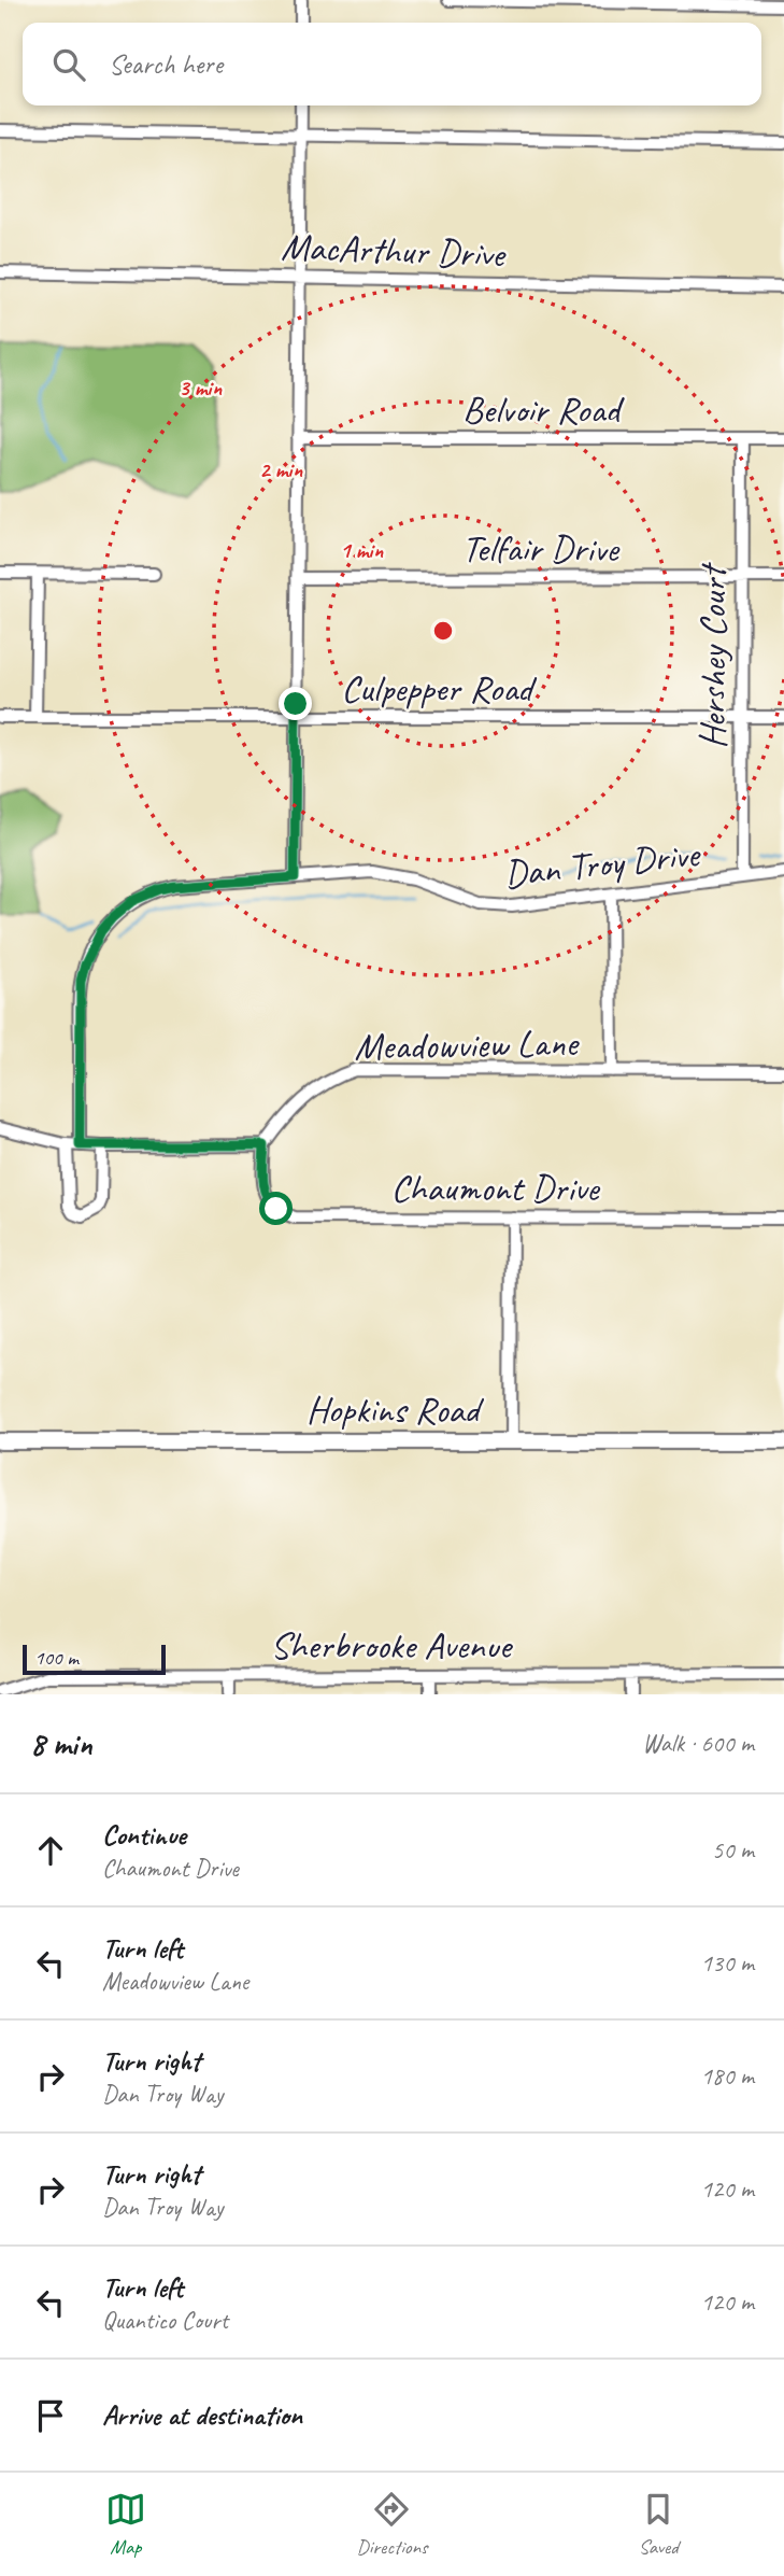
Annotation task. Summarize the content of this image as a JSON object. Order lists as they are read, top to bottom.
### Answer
{
  "streets": {
    "street": [
      "MacArthur Drive",
      "Belvoir Road",
      "Telfair Drive",
      "Hershey Court",
      "Culpepper Road",
      "Dan Troy Drive",
      "Meadowview Lane",
      "Chaumont Drive",
      "Hopkins Road",
      "Sherbrooke Avenue"
    ]
  },
  "crossings": [
    ["Belvoir Road", "Hershey Court"],
    ["Telfair Drive", "Hershey Court"],
    ["Hershey Court", "Culpepper Road"],
    ["Hershey Court", "Dan Troy Drive"],
    ["Meadowview Lane", "Chaumont Drive"]
  ],
  "scale_bar": "100 m",
  "page": {
    "search": "Search here",
    "scale": "100 m",
    "heading": ["8 min", "Walk · 600 m"],
    "list": [
      ["Continue", "Chaumont Drive", "50 m"],
      ["Turn left", "Meadowview Lane", "130 m"],
      ["Turn right", "Dan Troy Way", "180 m"],
      ["Turn right", "Dan Troy Way", "120 m"],
      ["Turn left", "Quantico Court", "120 m"],
      "Arrive at destination"
    ],
    "nav": ["Map", "Directions", "Saved"]
  },
  "rings": ["3 min", "2 min", "1 min"]
}
